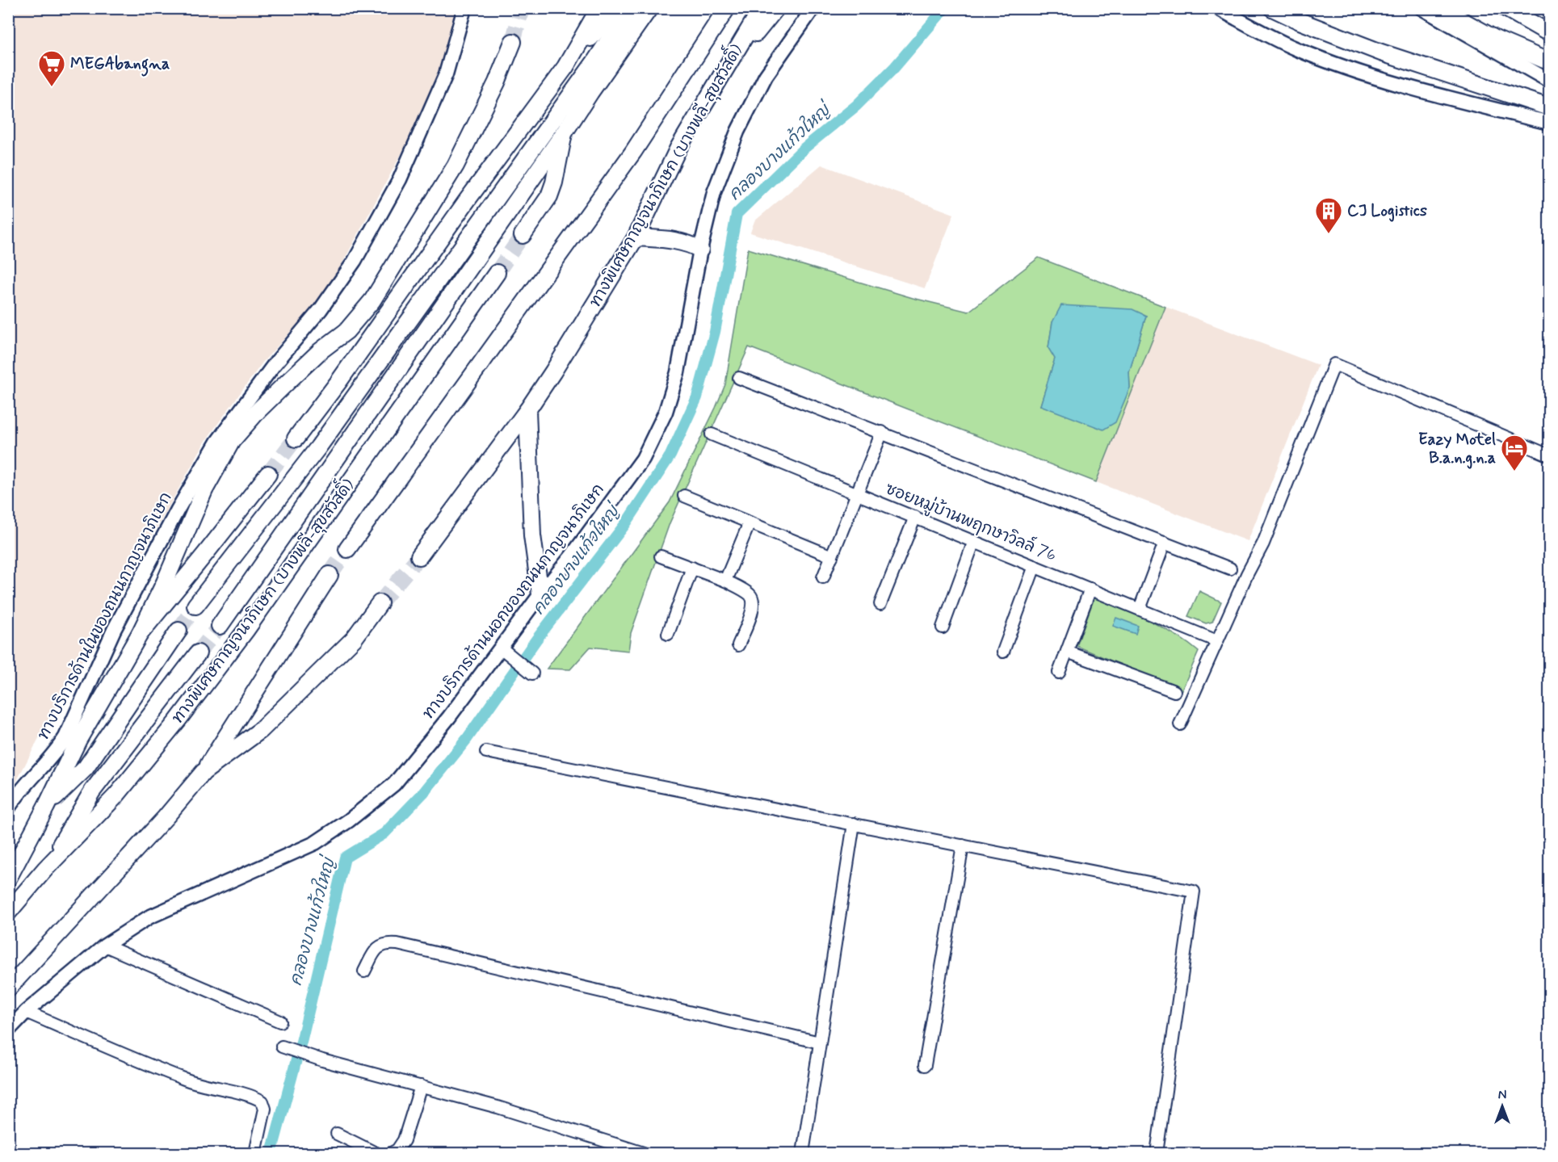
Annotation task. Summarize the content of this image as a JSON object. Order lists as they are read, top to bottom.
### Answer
{
  "streets": {
    "highway": ["ทางพิเศษกาญจนาภิเษก (บางพลี-สุขสวัสดิ์)"],
    "main road": ["ทางบริการด้านนอกของถนนกาญจนาภิเษก", "ทางบริการด้านในของถนนกาญจนาภิเษก"],
    "street": ["ซอยหมู่บ้านพฤกษาวิลล์ 76"]
  },
  "water": ["คลองบางแก้วใหญ่"],
  "places": {
    "supermarket": ["MEGAbangna"],
    "building": ["CJ Logistics"],
    "hotel": ["Eazy Motel B.a.n.g.n.a"]
  },
  "north": "top"
}
